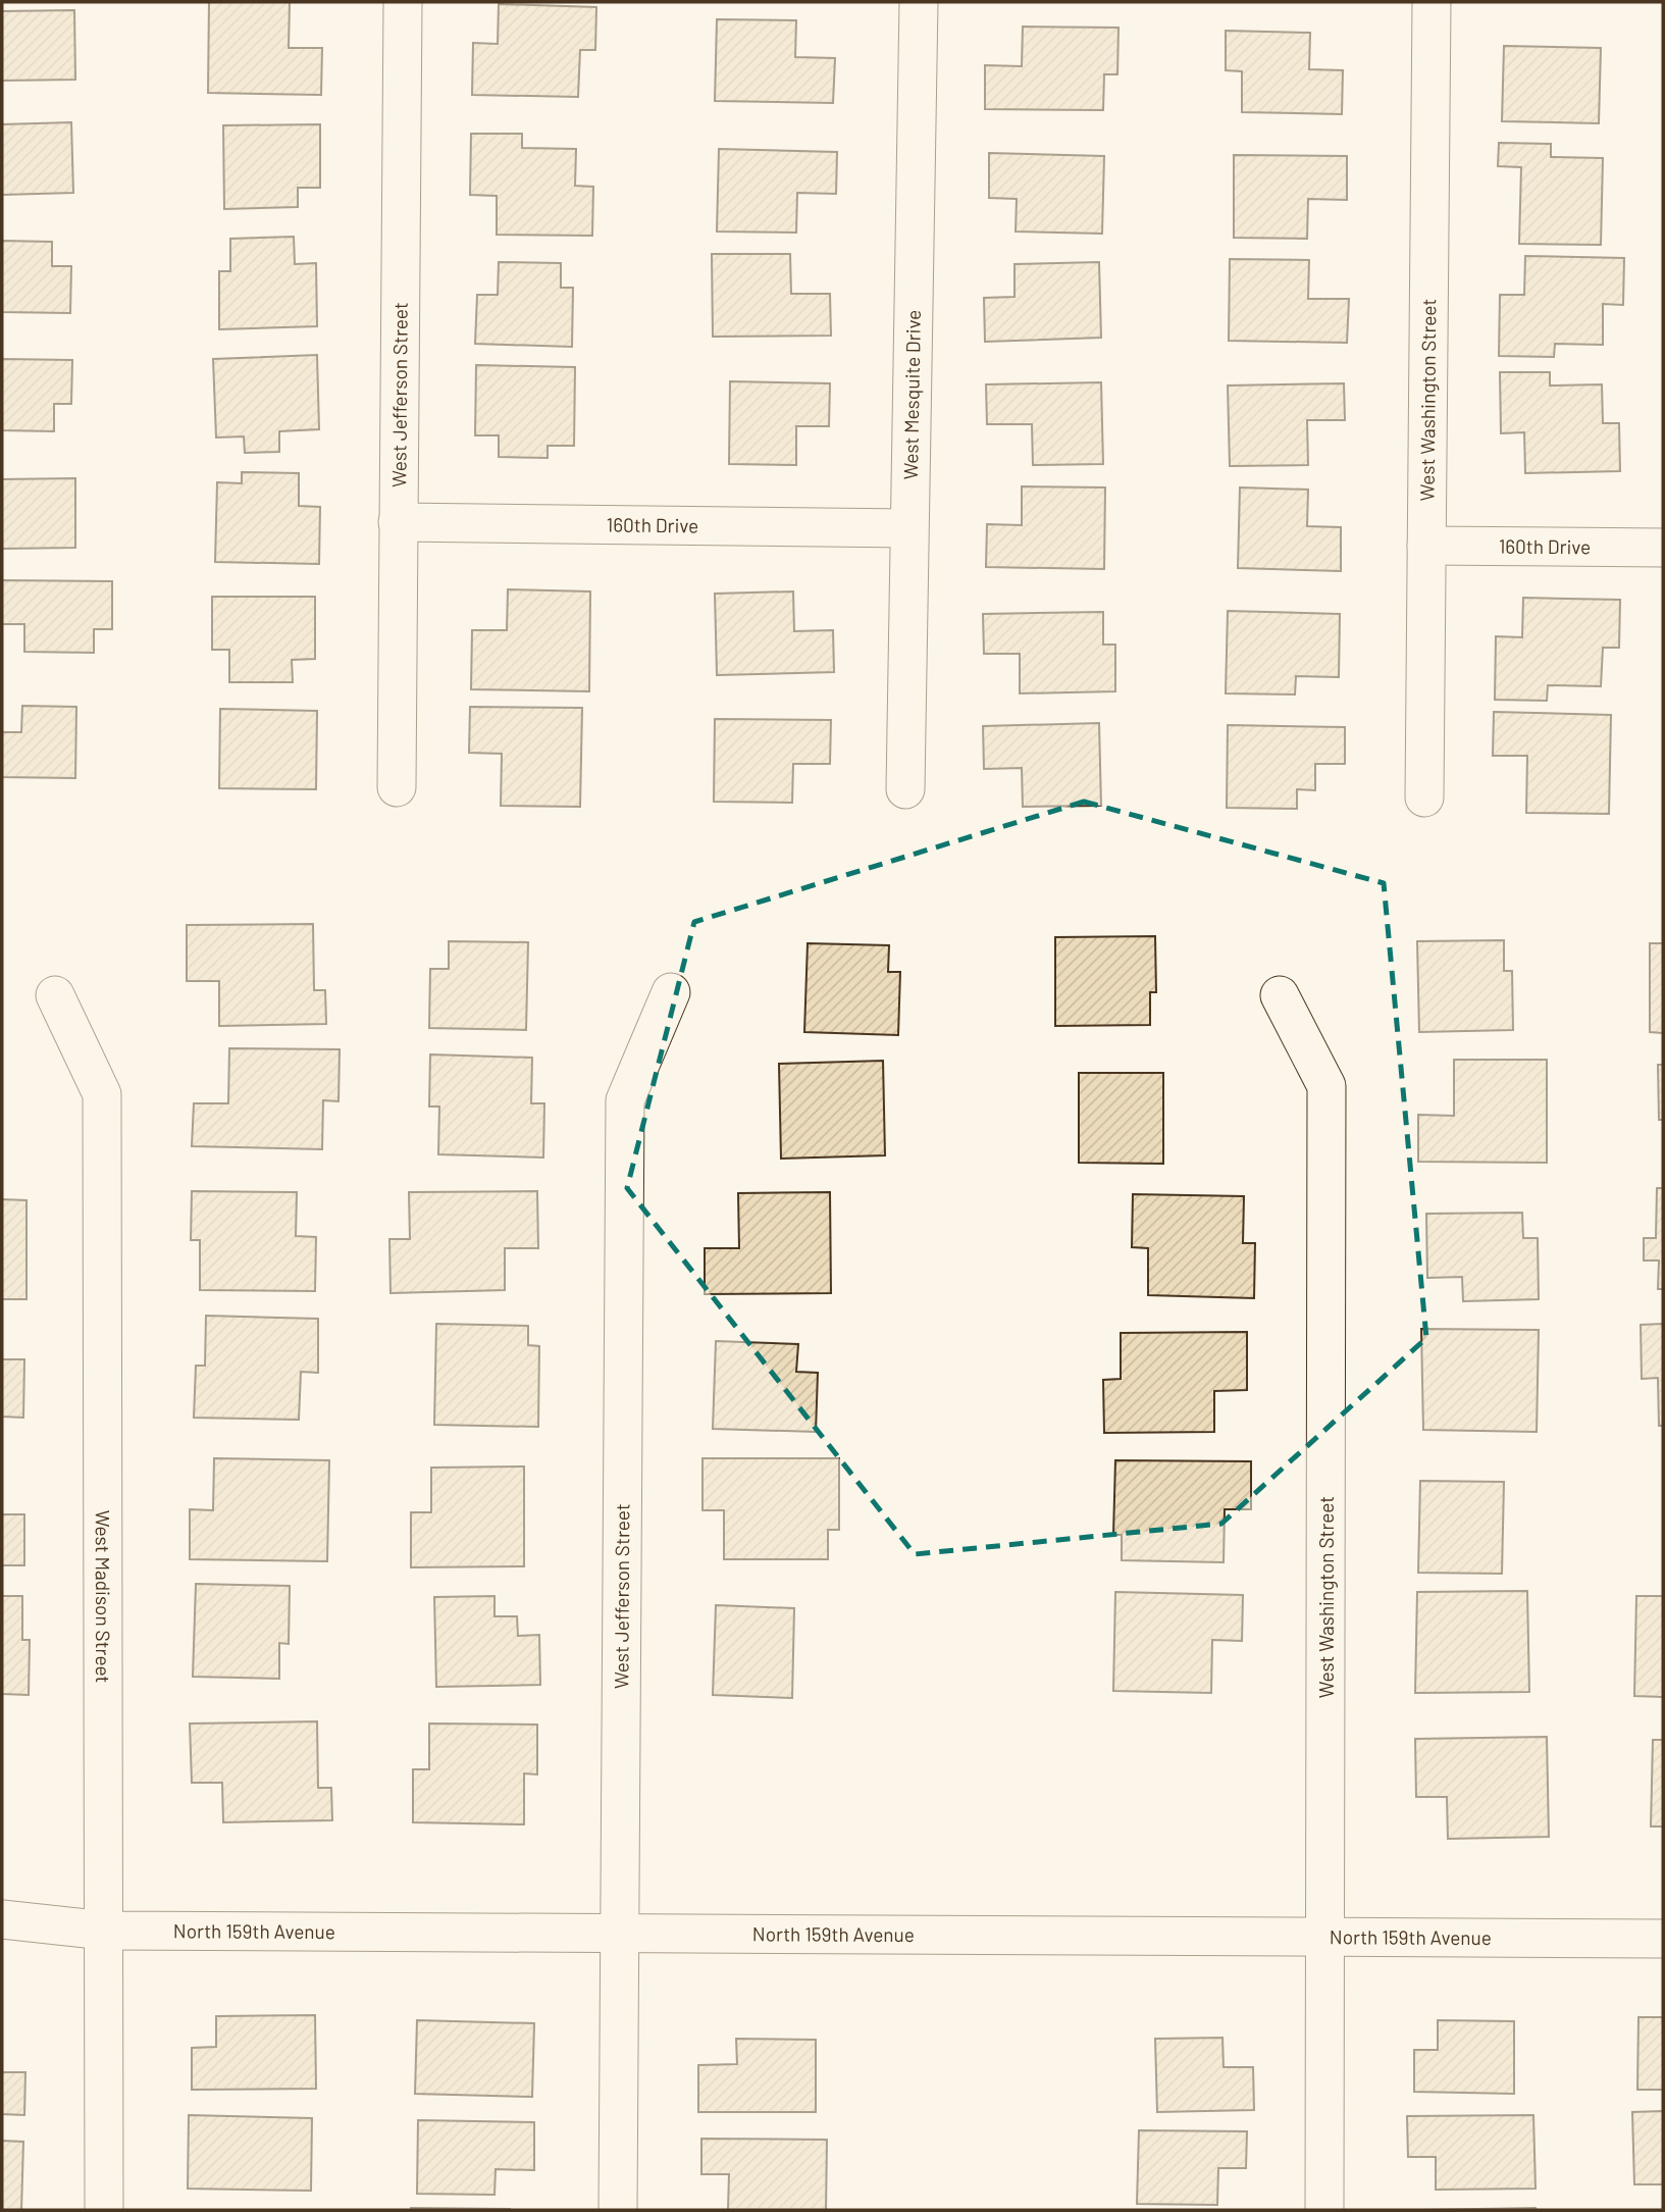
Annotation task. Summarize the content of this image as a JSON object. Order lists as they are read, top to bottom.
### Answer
{
  "streets": {
    "street": [
      "West Jefferson Street",
      "West Mesquite Drive",
      "West Washington Street",
      "160th Drive",
      "West Madison Street",
      "North 159th Avenue"
    ]
  },
  "crossings": [
    ["West Jefferson Street", "160th Drive"],
    ["West Jefferson Street", "North 159th Avenue"],
    ["West Mesquite Drive", "160th Drive"],
    ["West Washington Street", "160th Drive"],
    ["West Washington Street", "North 159th Avenue"],
    ["West Madison Street", "North 159th Avenue"]
  ]
}
